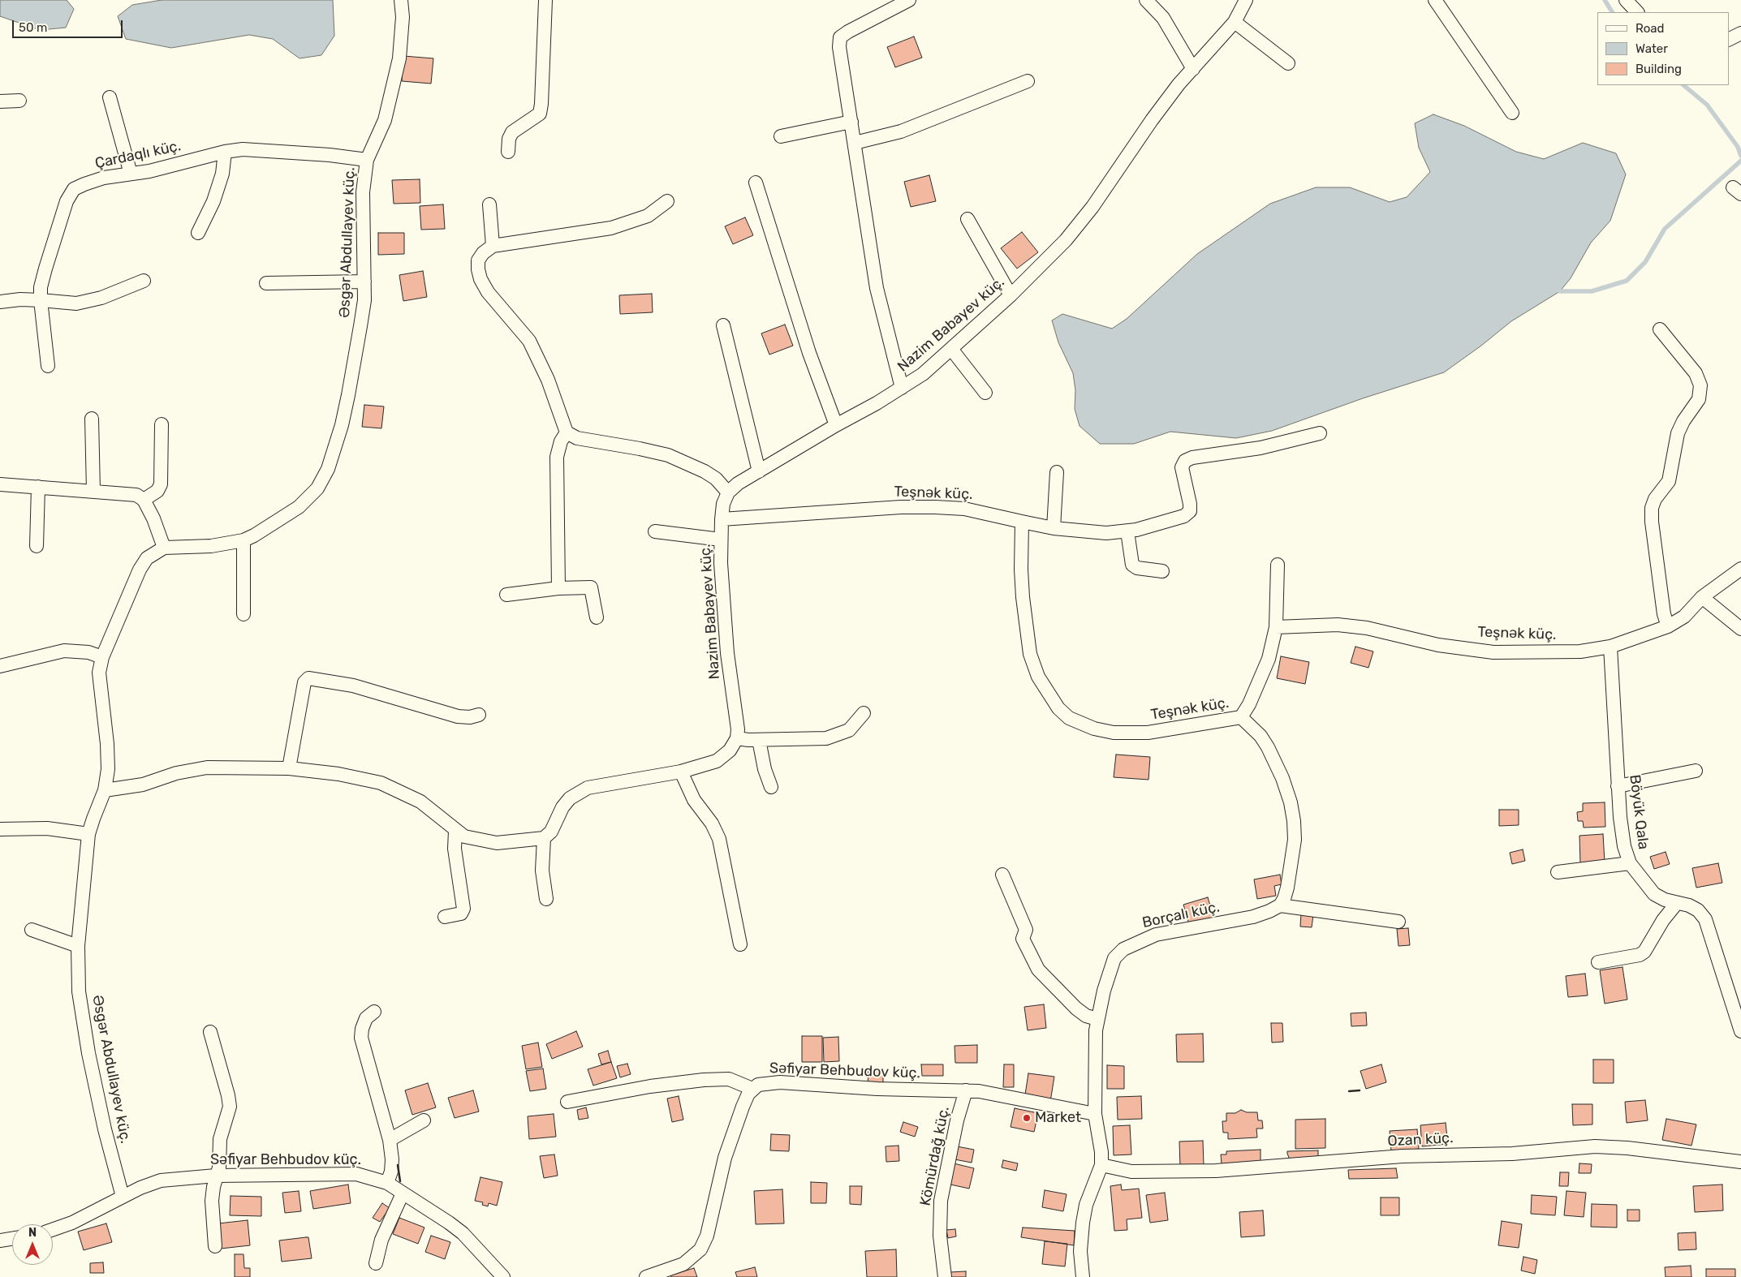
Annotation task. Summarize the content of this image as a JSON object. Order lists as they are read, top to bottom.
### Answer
{
  "streets": {
    "street": [
      "Çardaqlı küç.",
      "Əsgər Abdullayev küç.",
      "Nazim Babayev küç.",
      "Teşnək küç.",
      "Böyük Qala",
      "Borçalı küç.",
      "Səfiyar Behbudov küç.",
      "Ozan küç.",
      "Kömürdağ küç."
    ]
  },
  "crossings": [
    ["Çardaqlı küç.", "Əsgər Abdullayev küç."],
    ["Əsgər Abdullayev küç.", "Səfiyar Behbudov küç."],
    ["Nazim Babayev küç.", "Teşnək küç."],
    ["Teşnək küç.", "Böyük Qala"],
    ["Borçalı küç.", "Səfiyar Behbudov küç."],
    ["Borçalı küç.", "Ozan küç."],
    ["Səfiyar Behbudov küç.", "Kömürdağ küç."]
  ],
  "places": ["Market"],
  "legend": ["Road", "Water", "Building"],
  "scale_bar": "50 m",
  "north": "top"
}
